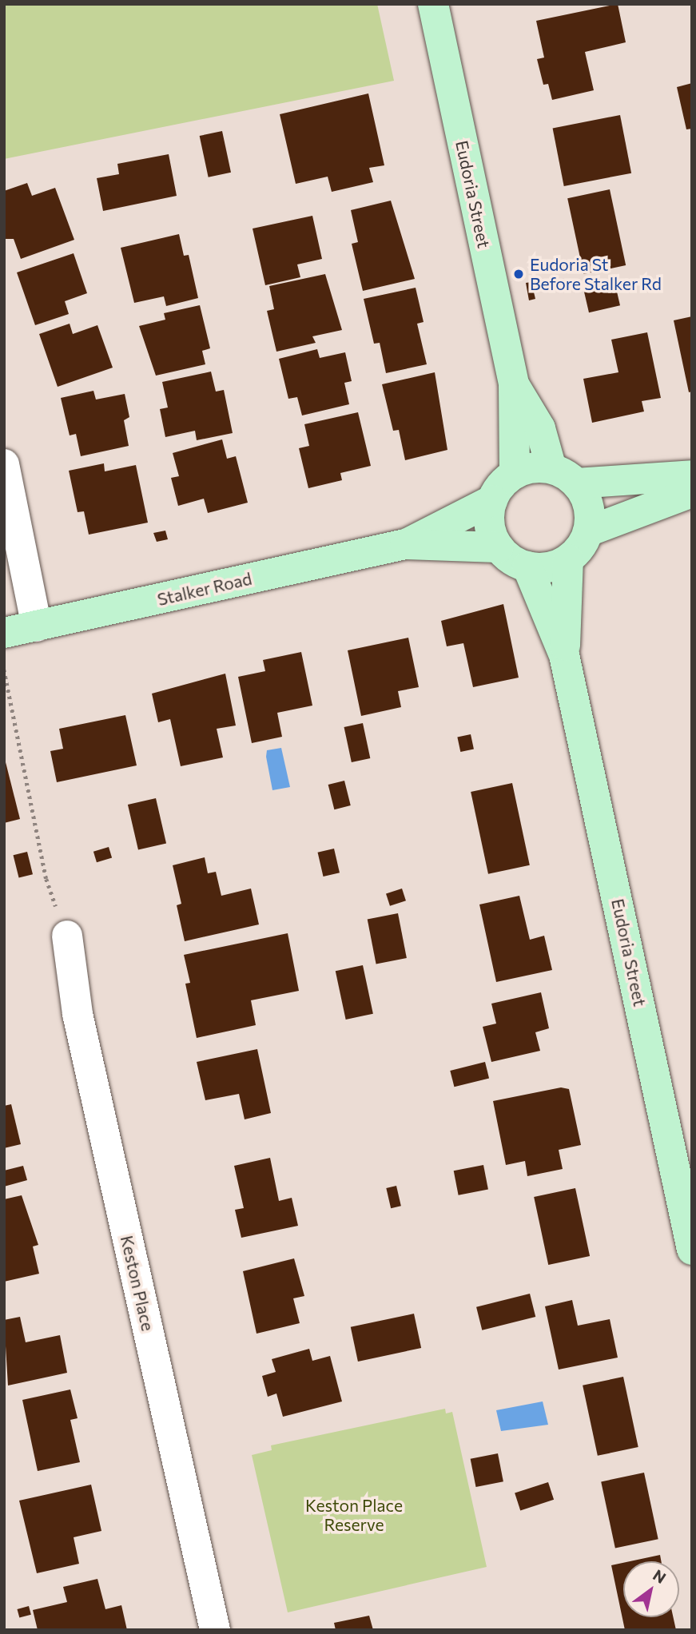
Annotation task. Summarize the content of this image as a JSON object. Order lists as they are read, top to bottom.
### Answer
{
  "streets": {
    "main road": ["Eudoria Street", "Stalker Road"],
    "street": ["Keston Place"]
  },
  "crossings": [
    ["Eudoria Street", "Stalker Road"]
  ],
  "parks": ["Keston Place Reserve"],
  "places": ["Eudoria St Before Stalker Rd"],
  "north": "top right"
}
